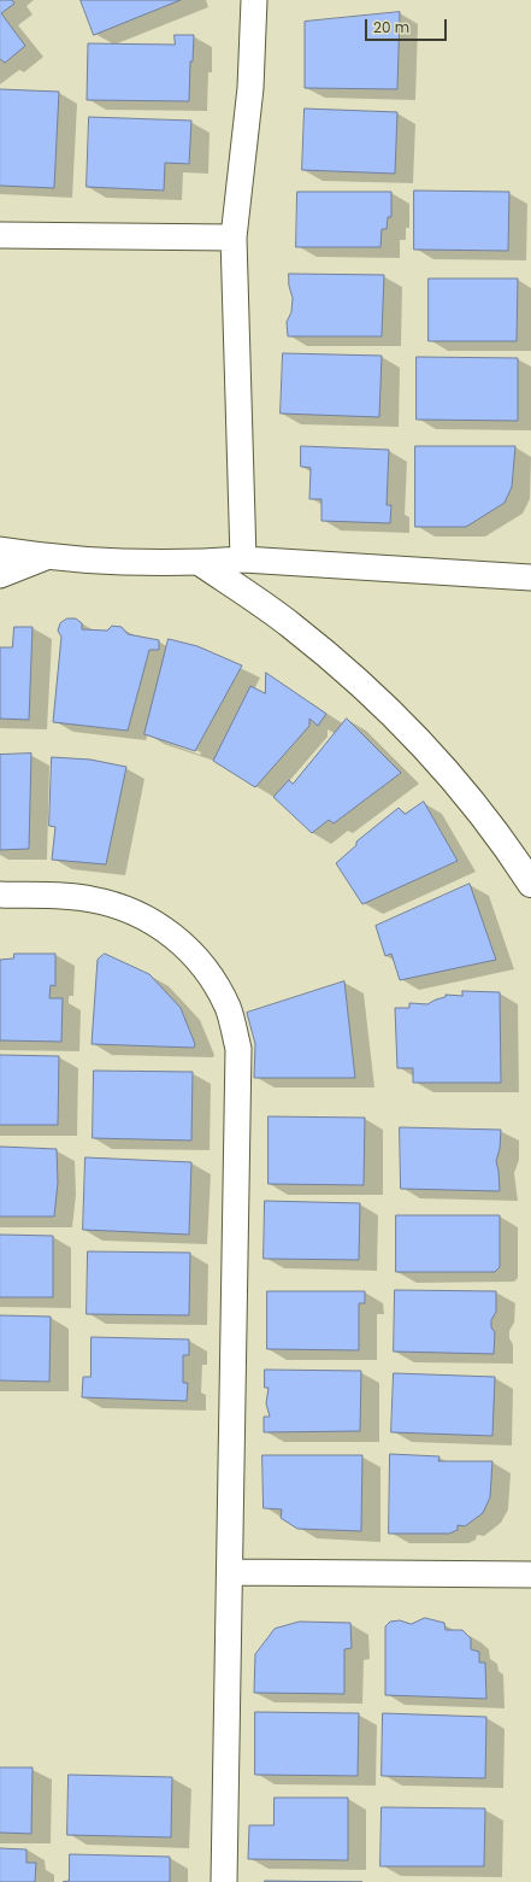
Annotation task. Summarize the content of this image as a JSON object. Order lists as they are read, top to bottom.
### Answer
{
  "scale_bar": "20 m"
}
